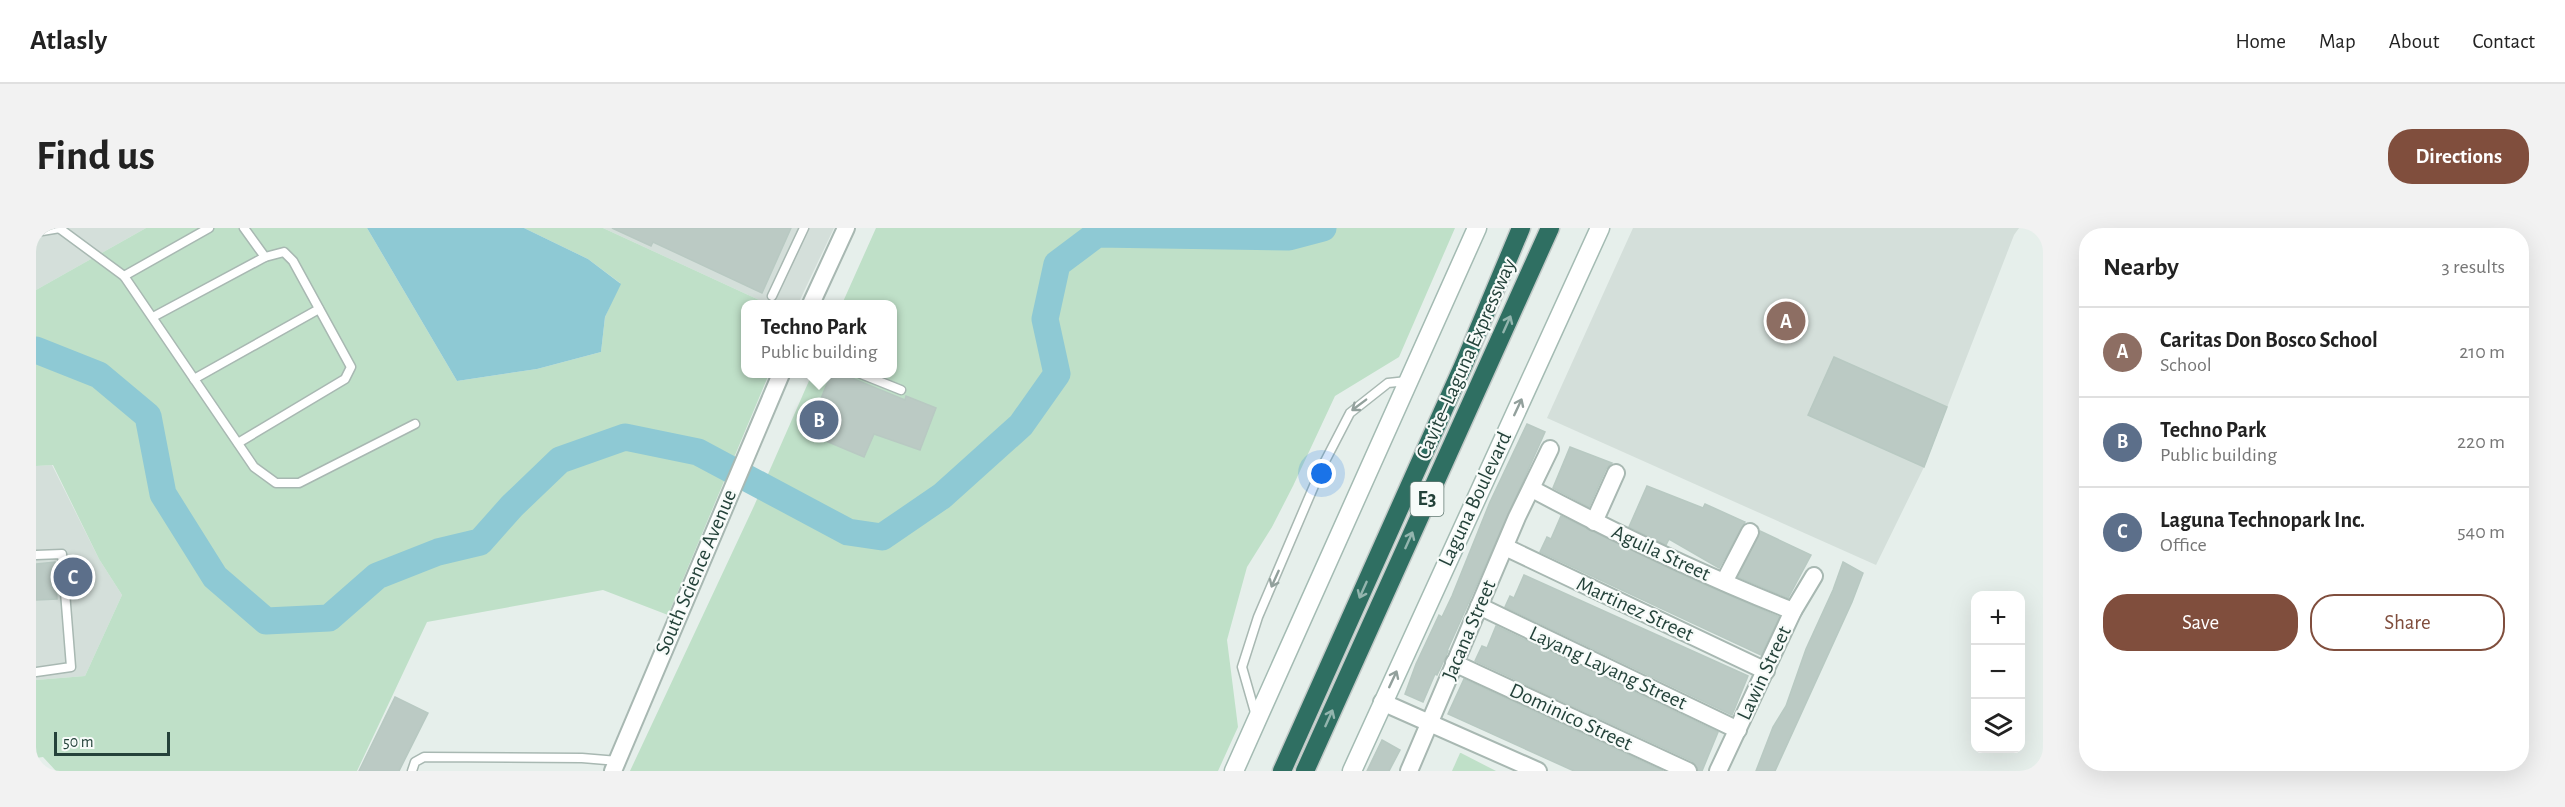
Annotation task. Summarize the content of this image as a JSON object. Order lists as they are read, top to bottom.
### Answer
{
  "streets": {
    "highway": ["Cavite–Laguna Expressway", "E3"],
    "main road": ["Laguna Boulevard"],
    "street": [
      "Aguila Street",
      "South Science Avenue",
      "Martinez Street",
      "Jacana Street",
      "Layang Layang Street",
      "Lawin Street",
      "Dominico Street"
    ]
  },
  "crossings": [
    ["Aguila Street", "Jacana Street"],
    ["Aguila Street", "Lawin Street"],
    ["Martinez Street", "Jacana Street"],
    ["Martinez Street", "Lawin Street"],
    ["Jacana Street", "Layang Layang Street"],
    ["Jacana Street", "Dominico Street"],
    ["Layang Layang Street", "Lawin Street"]
  ],
  "scale_bar": "50 m",
  "page": {
    "header": "Atlasly",
    "nav": [
      "Home",
      "Map",
      "About",
      "Contact"
    ],
    "buttons": [
      "Directions",
      ["Save", "Share"]
    ],
    "title": "Find us",
    "heading": ["Nearby", "3 results"],
    "pins": ["A", "B", "C"],
    "popup": ["Techno Park", "Public building"],
    "list": [
      {
        "mark": "A",
        "name": "Caritas Don Bosco School",
        "note": "School",
        "value": "210 m"
      },
      {
        "mark": "B",
        "name": "Techno Park",
        "note": "Public building",
        "value": "220 m"
      },
      {
        "mark": "C",
        "name": "Laguna Technopark Inc.",
        "note": "Office",
        "value": "540 m"
      }
    ],
    "map_buttons": ["+", "−"],
    "scale": "50 m"
  }
}
